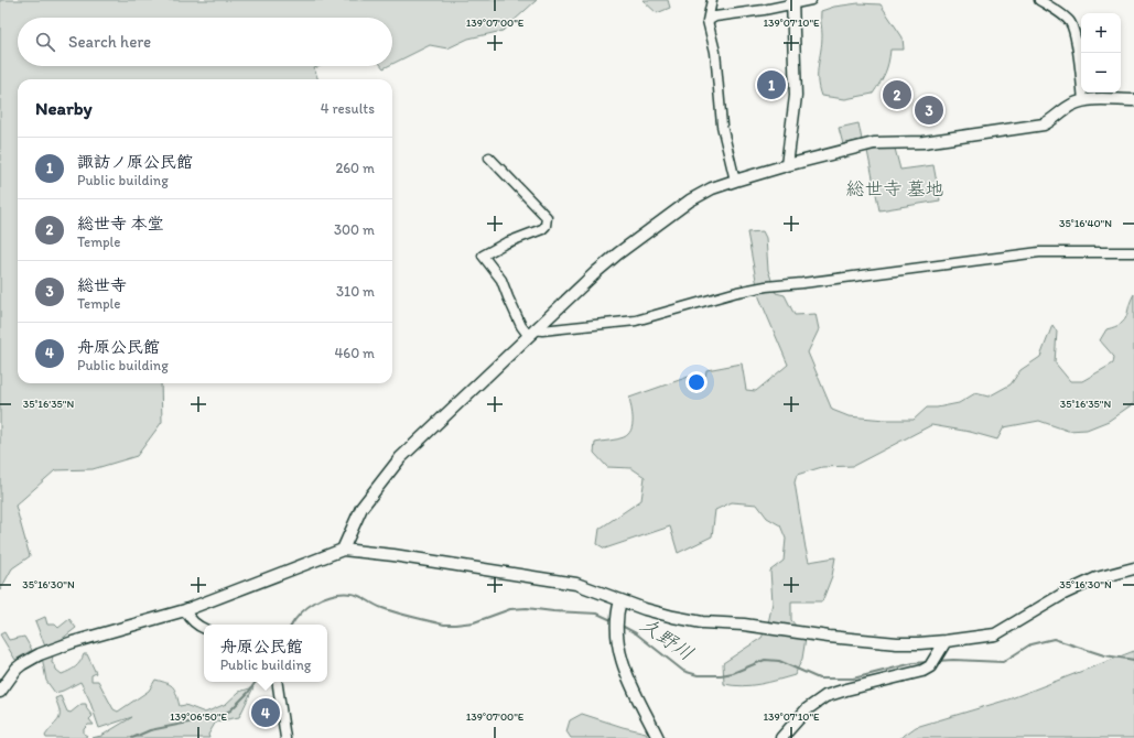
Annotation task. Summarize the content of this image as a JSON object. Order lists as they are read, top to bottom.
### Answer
{
  "water": ["久野川"],
  "parks": ["総世寺 墓地"],
  "page": {
    "map_buttons": ["+", "−"],
    "search": "Search here",
    "pins": [
      "1",
      "2",
      "3",
      "4"
    ],
    "heading": ["Nearby", "4 results"],
    "list": [
      {
        "mark": "1",
        "name": "諏訪ノ原公民館",
        "note": "Public building",
        "value": "260 m"
      },
      {
        "mark": "2",
        "name": "総世寺 本堂",
        "note": "Temple",
        "value": "300 m"
      },
      {
        "mark": "3",
        "name": "総世寺",
        "note": "Temple",
        "value": "310 m"
      },
      {
        "mark": "4",
        "name": "舟原公民館",
        "note": "Public building",
        "value": "460 m"
      }
    ],
    "popup": ["舟原公民館", "Public building"]
  },
  "coordinates": [
    "139°07'00\"E",
    "139°07'10\"E",
    "35°16'40\"N",
    "35°16'35\"N",
    "35°16'30\"N",
    "139°06'50\"E"
  ]
}
